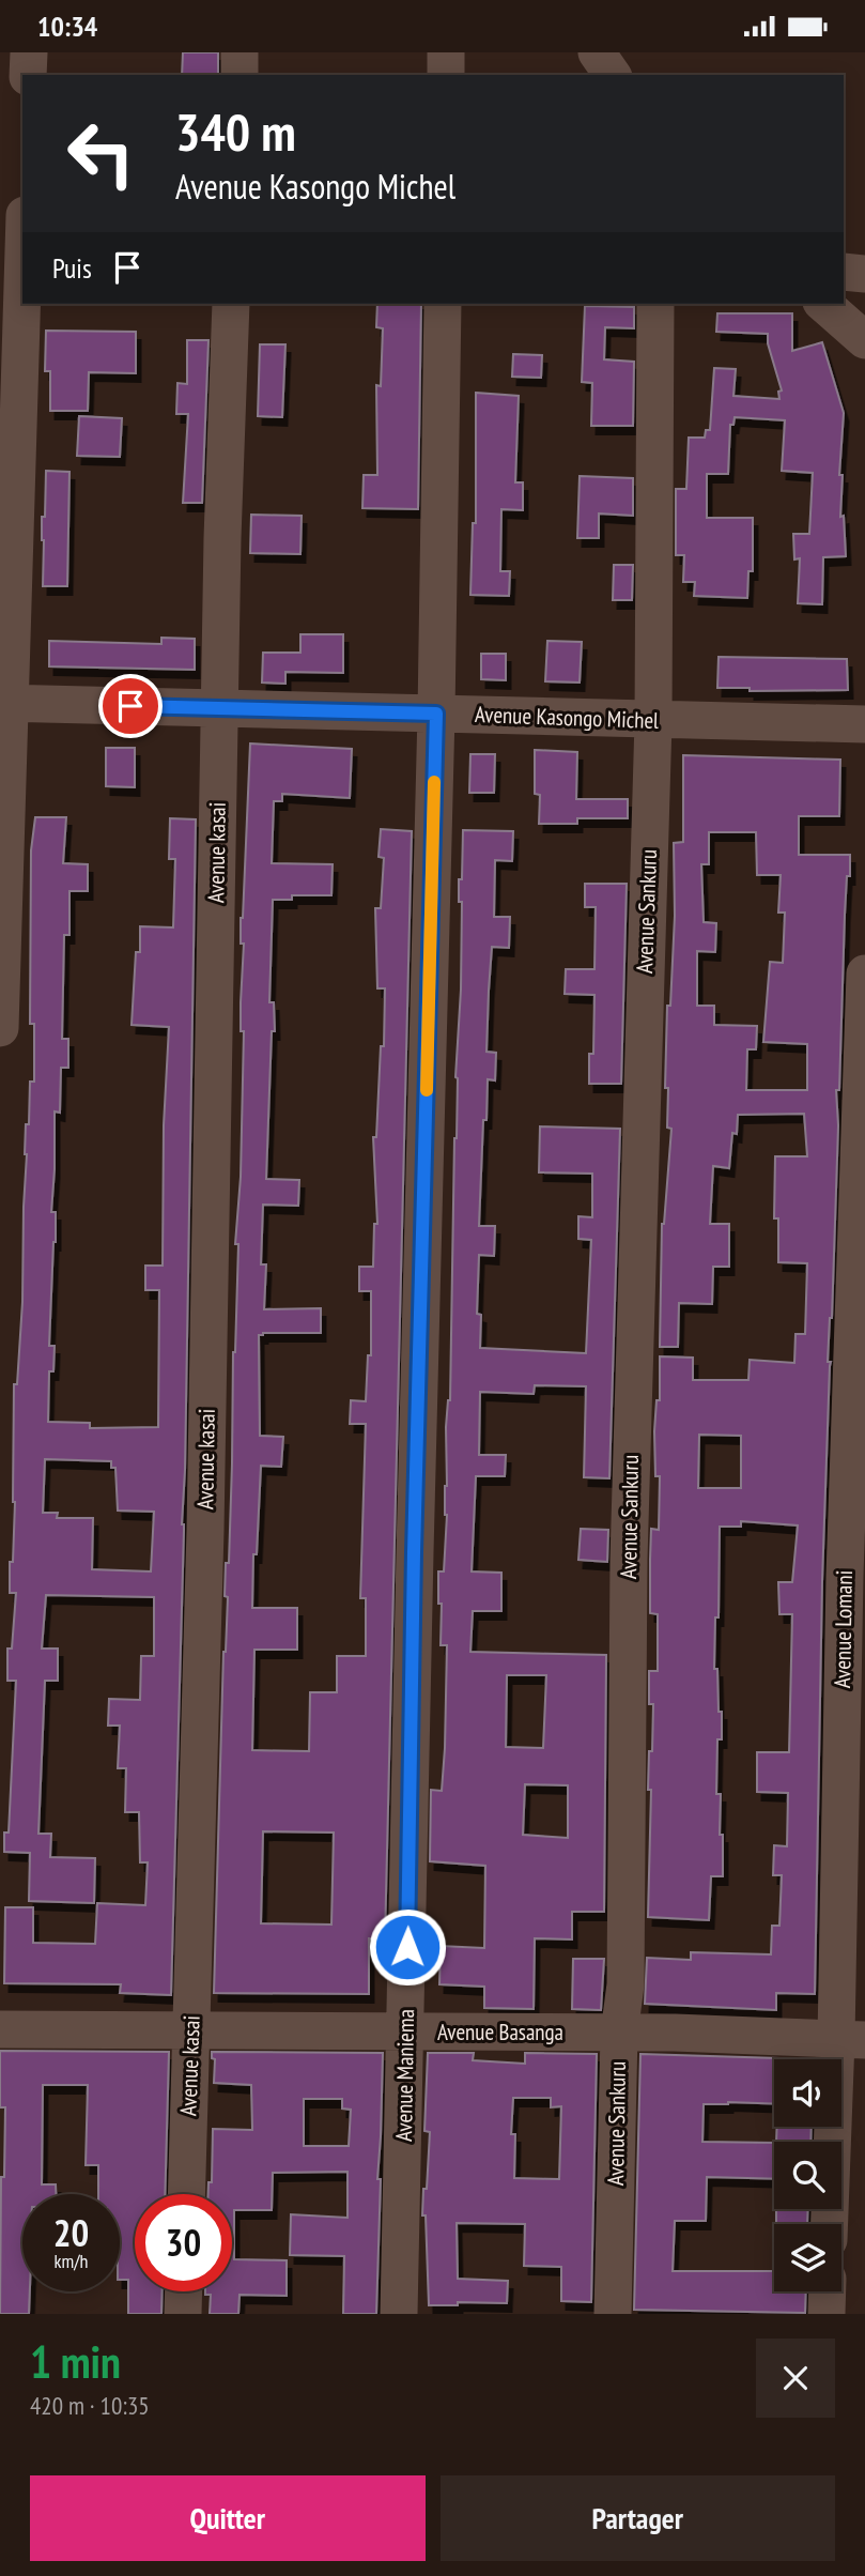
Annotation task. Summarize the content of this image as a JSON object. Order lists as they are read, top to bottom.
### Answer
{
  "streets": {
    "street": [
      "Avenue Kasongo Michel",
      "Avenue kasai",
      "Avenue Sankuru",
      "Avenue Lomani",
      "Avenue Basanga",
      "Avenue Maniema"
    ]
  },
  "crossings": [
    ["Avenue Kasongo Michel", "Avenue kasai"],
    ["Avenue Kasongo Michel", "Avenue Sankuru"],
    ["Avenue Kasongo Michel", "Avenue Maniema"],
    ["Avenue kasai", "Avenue Basanga"],
    ["Avenue Sankuru", "Avenue Basanga"],
    ["Avenue Lomani", "Avenue Basanga"],
    ["Avenue Basanga", "Avenue Maniema"]
  ],
  "page": {
    "status": "10:34",
    "turn": ["340 m", "Avenue Kasongo Michel"],
    "then": "Puis",
    "speed": "20 km/h",
    "limit": "30",
    "heading": ["1 min", "420 m · 10:35"],
    "buttons": ["Quitter", "Partager"]
  }
}
